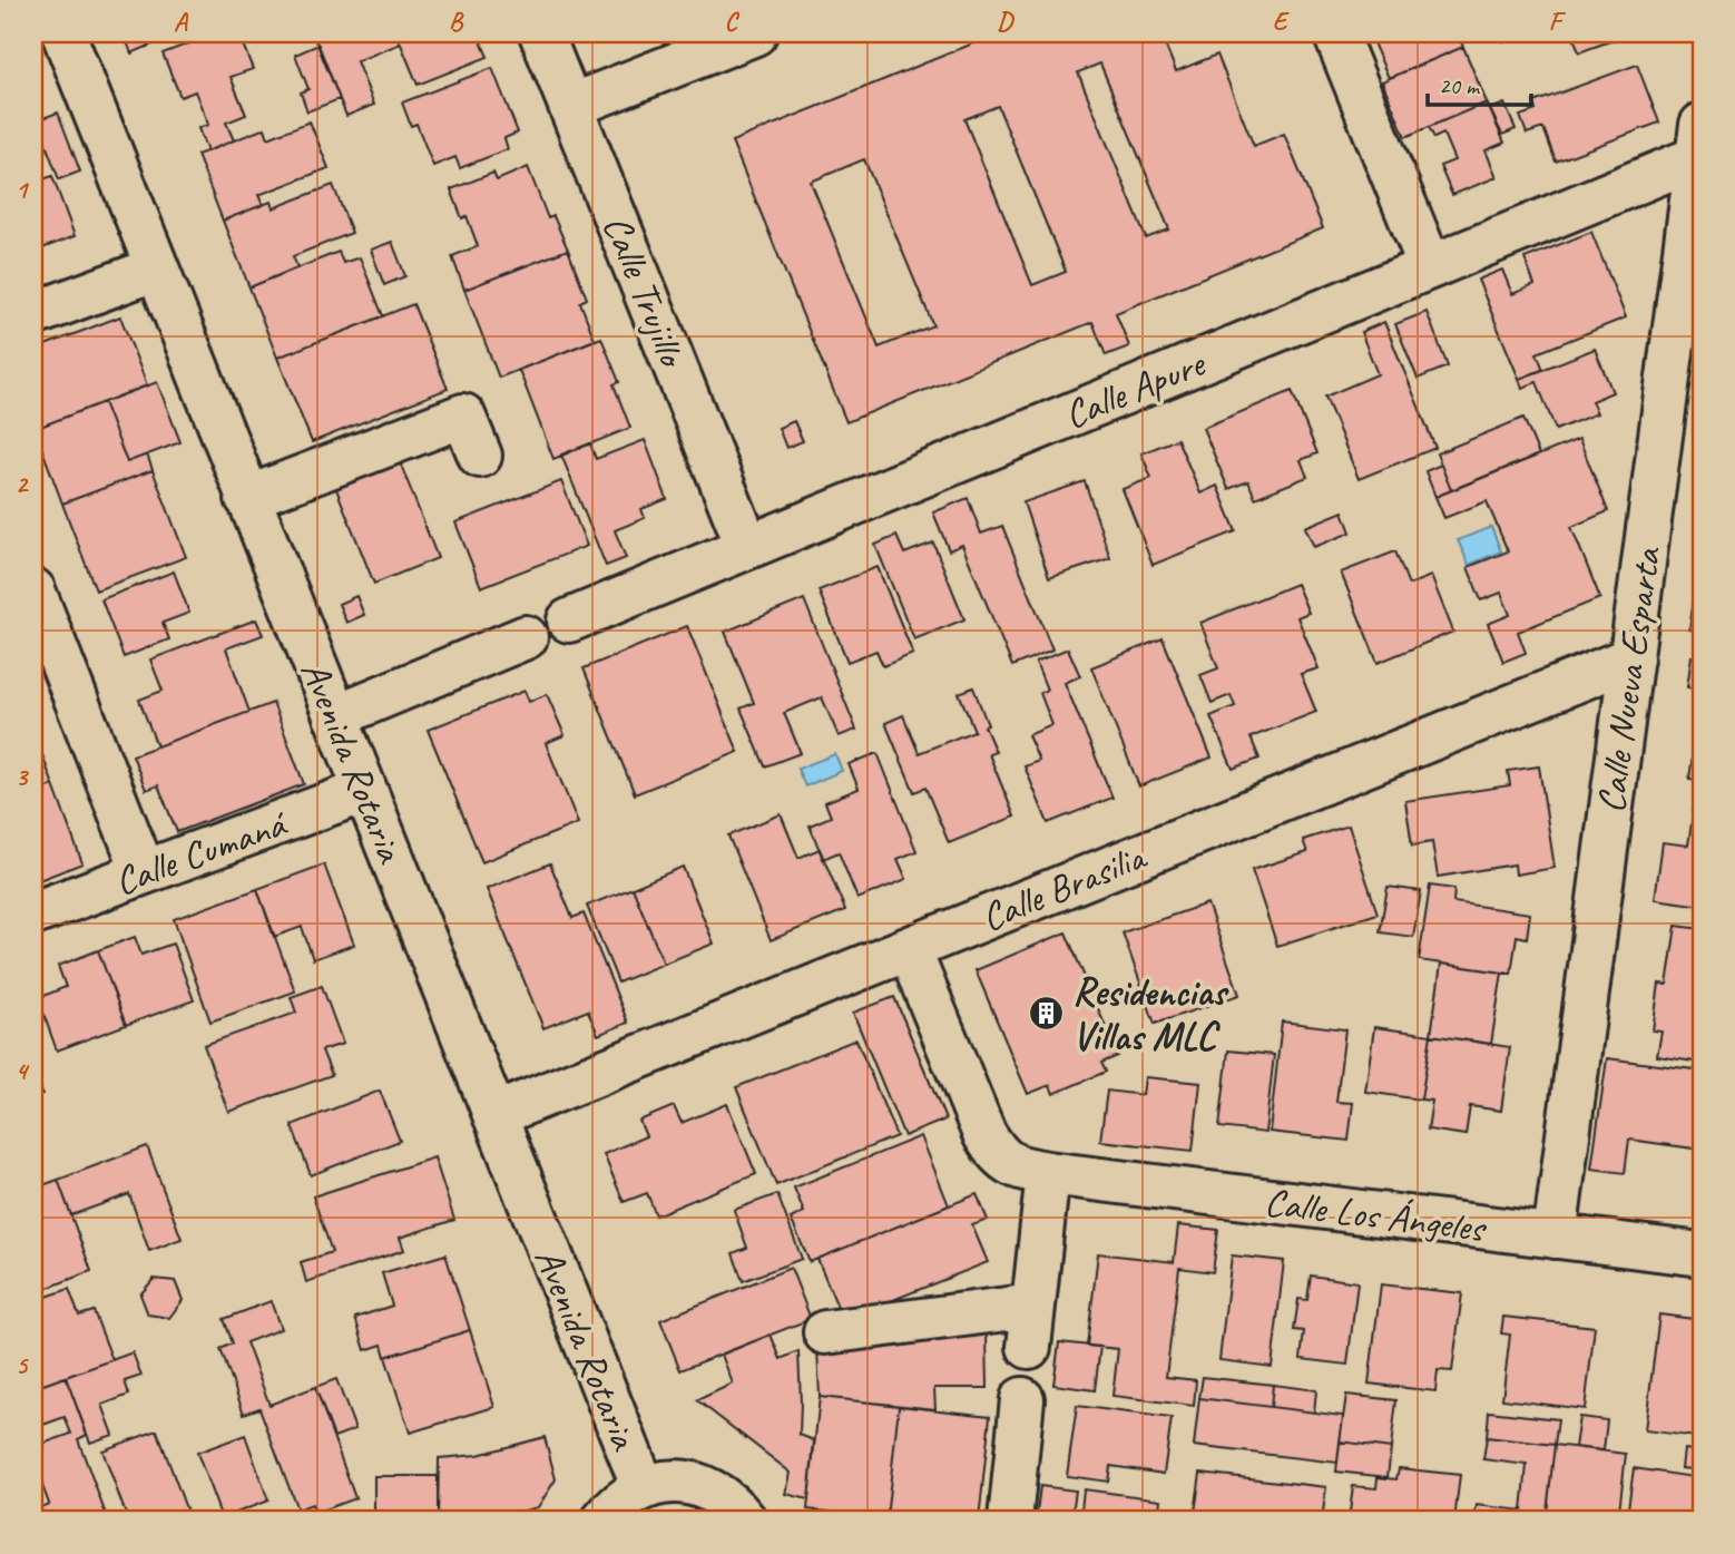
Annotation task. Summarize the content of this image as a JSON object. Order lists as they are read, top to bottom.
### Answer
{
  "streets": {
    "street": [
      "Calle Trujillo",
      "Calle Apure",
      "Calle Nueva Esparta",
      "Avenida Rotaria",
      "Calle Cumaná",
      "Calle Brasilia",
      "Calle Los Ángeles"
    ]
  },
  "crossings": [
    ["Calle Trujillo", "Calle Apure"],
    ["Calle Apure", "Calle Nueva Esparta"],
    ["Calle Nueva Esparta", "Calle Brasilia"],
    ["Calle Nueva Esparta", "Calle Los Ángeles"],
    ["Avenida Rotaria", "Calle Cumaná"],
    ["Avenida Rotaria", "Calle Brasilia"],
    ["Calle Brasilia", "Calle Los Ángeles"]
  ],
  "places": {
    "building": ["Residencias Villas MLC"]
  },
  "scale_bar": "20 m",
  "grid": {
    "columns": [
      "A",
      "B",
      "C",
      "D",
      "E",
      "F"
    ],
    "rows": [
      "1",
      "2",
      "3",
      "4",
      "5"
    ]
  }
}
